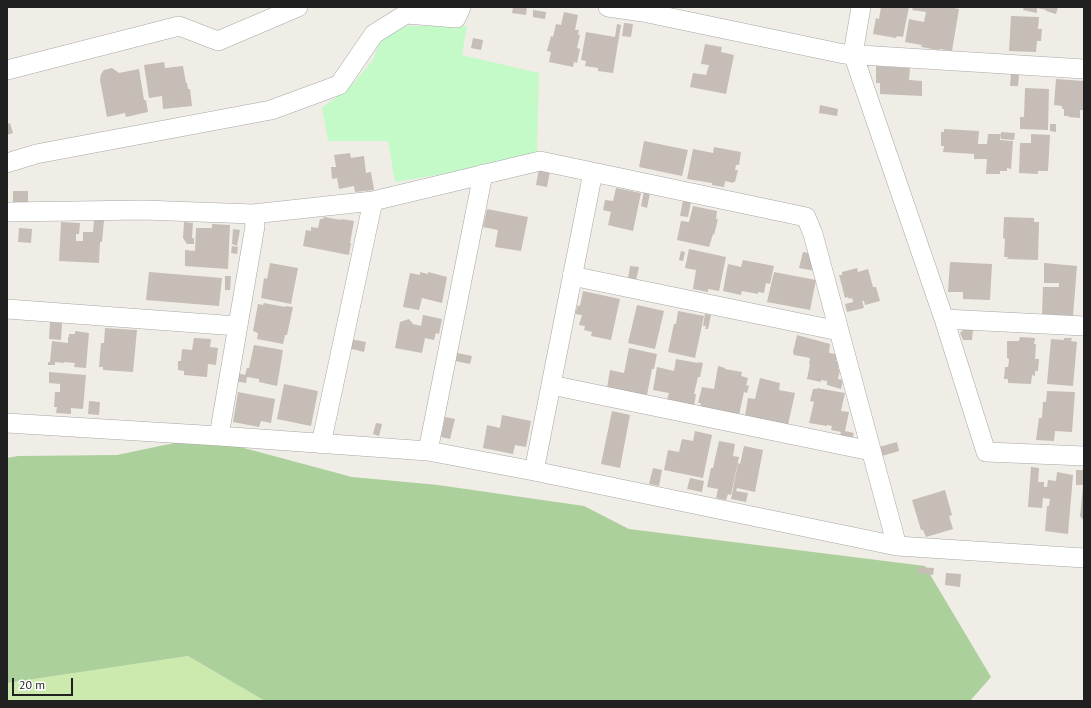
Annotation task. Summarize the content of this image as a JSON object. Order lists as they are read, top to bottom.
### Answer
{
  "scale_bar": "20 m"
}
